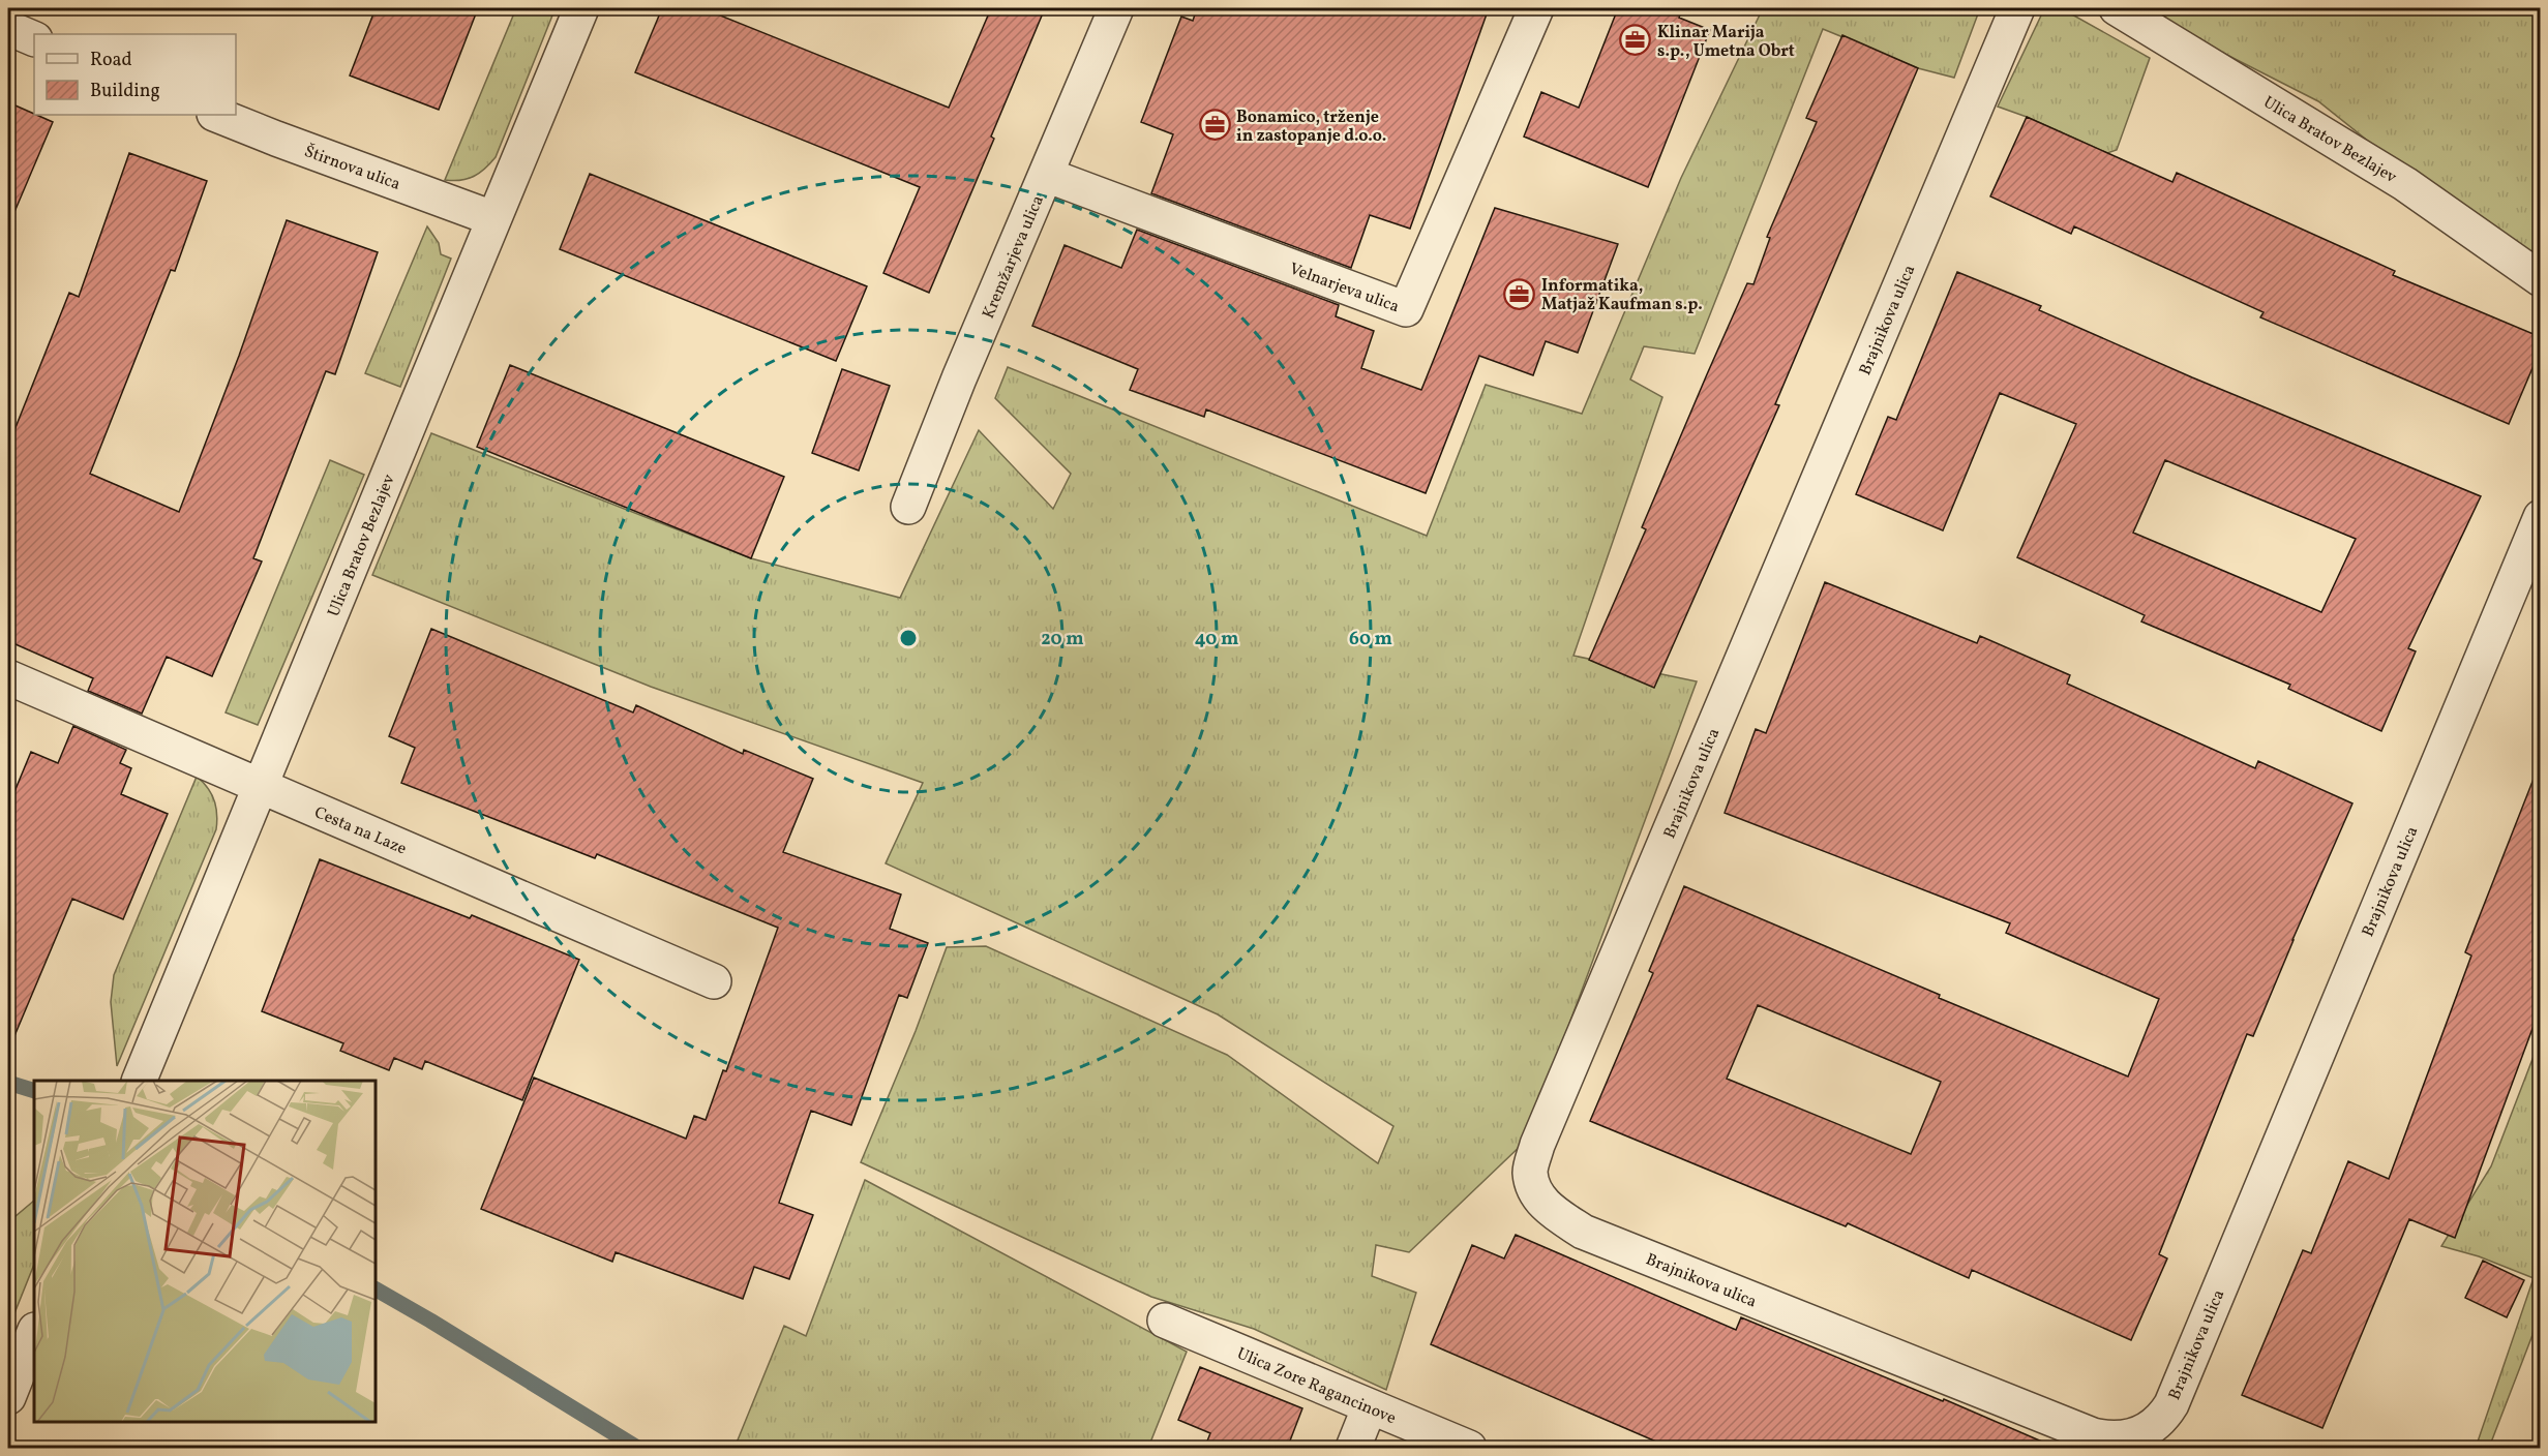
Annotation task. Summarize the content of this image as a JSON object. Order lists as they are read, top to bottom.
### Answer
{
  "streets": {
    "street": [
      "Ulica Bratov Bezlajev",
      "Štirnova ulica",
      "Kremžarjeva ulica",
      "Velnarjeva ulica",
      "Brajnikova ulica",
      "Cesta na Laze",
      "Ulica Zore Ragancinove"
    ]
  },
  "crossings": [
    ["Ulica Bratov Bezlajev", "Štirnova ulica"],
    ["Ulica Bratov Bezlajev", "Cesta na Laze"],
    ["Kremžarjeva ulica", "Velnarjeva ulica"]
  ],
  "places": {
    "office": ["Klinar Marija s.p., Umetna Obrt", "Bonamico, trženje in zastopanje d.o.o.", "Informatika, Matjaž Kaufman s.p."]
  },
  "legend": ["Road", "Building"],
  "rings": ["20 m", "40 m", "60 m"]
}
